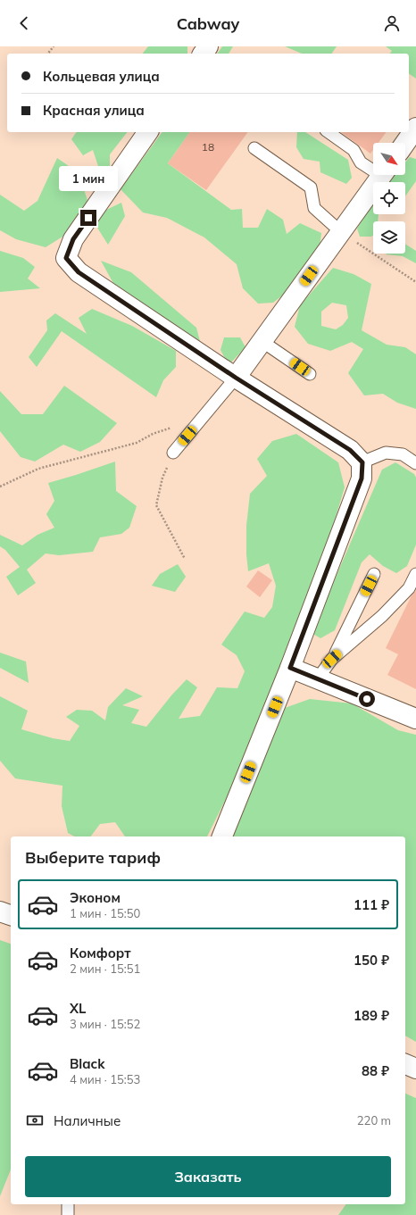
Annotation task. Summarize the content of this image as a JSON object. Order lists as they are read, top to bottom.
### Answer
{
  "house_numbers": ["18"],
  "north": "bottom right",
  "page": {
    "header": "Cabway",
    "banner": ["Кольцевая улица", "Красная улица"],
    "bubble": "1 мин",
    "heading": "Выберите тариф",
    "list": [
      {
        "name": "Эконом",
        "note": "1 мин · 15:50",
        "value": "111 ₽"
      },
      {
        "name": "Комфорт",
        "note": "2 мин · 15:51",
        "value": "150 ₽"
      },
      {
        "name": "XL",
        "note": "3 мин · 15:52",
        "value": "189 ₽"
      },
      {
        "name": "Black",
        "note": "4 мин · 15:53",
        "value": "88 ₽"
      }
    ],
    "pay": ["Наличные", "220 m"],
    "buttons": "Заказать"
  }
}
